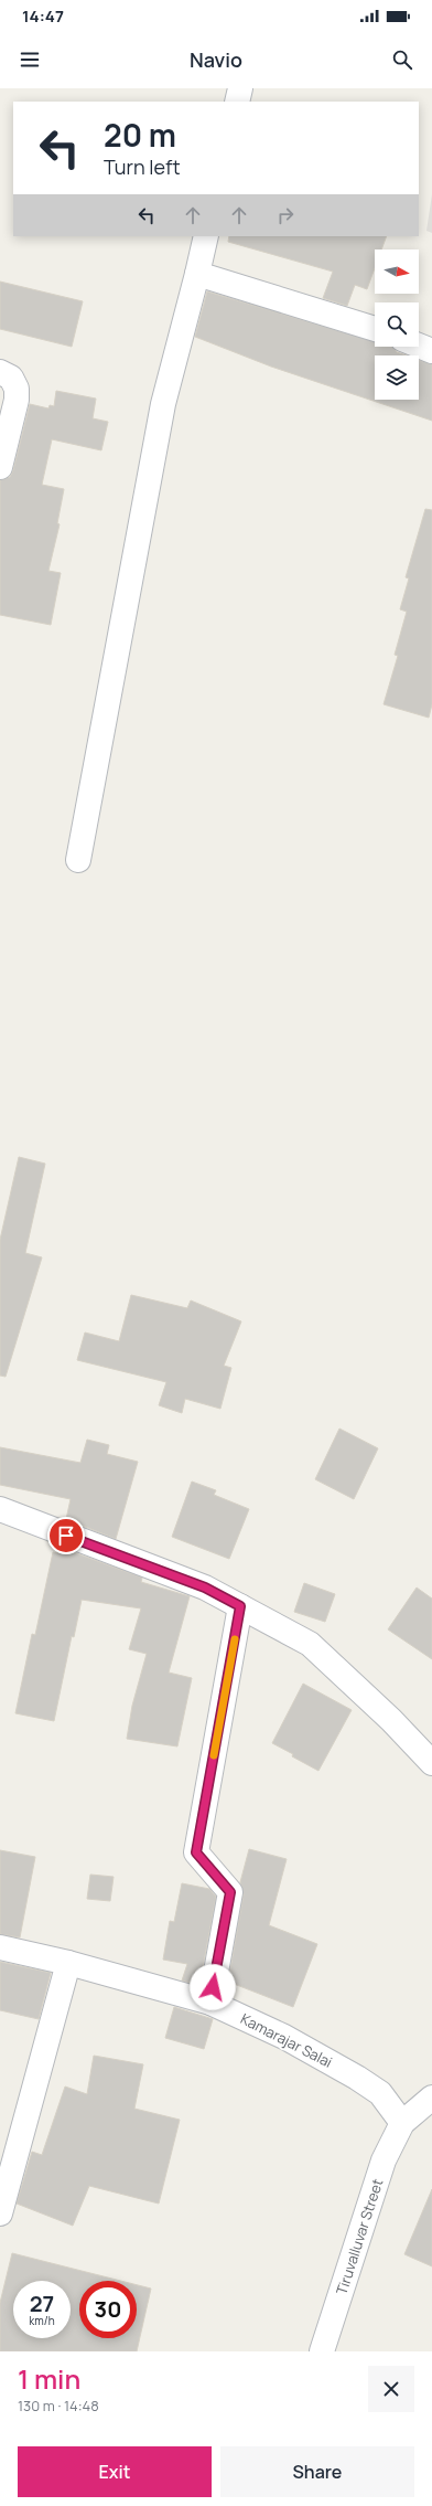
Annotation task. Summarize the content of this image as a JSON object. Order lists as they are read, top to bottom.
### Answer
{
  "streets": {
    "street": ["Kamarajar Salai", "Tiruvalluvar Street"]
  },
  "crossings": [
    ["Kamarajar Salai", "Tiruvalluvar Street"]
  ],
  "north": "right",
  "page": {
    "status": "14:47",
    "header": "Navio",
    "turn": ["20 m", "Turn left"],
    "speed": "27 km/h",
    "limit": "30",
    "heading": ["1 min", "130 m · 14:48"],
    "buttons": ["Exit", "Share"]
  }
}
